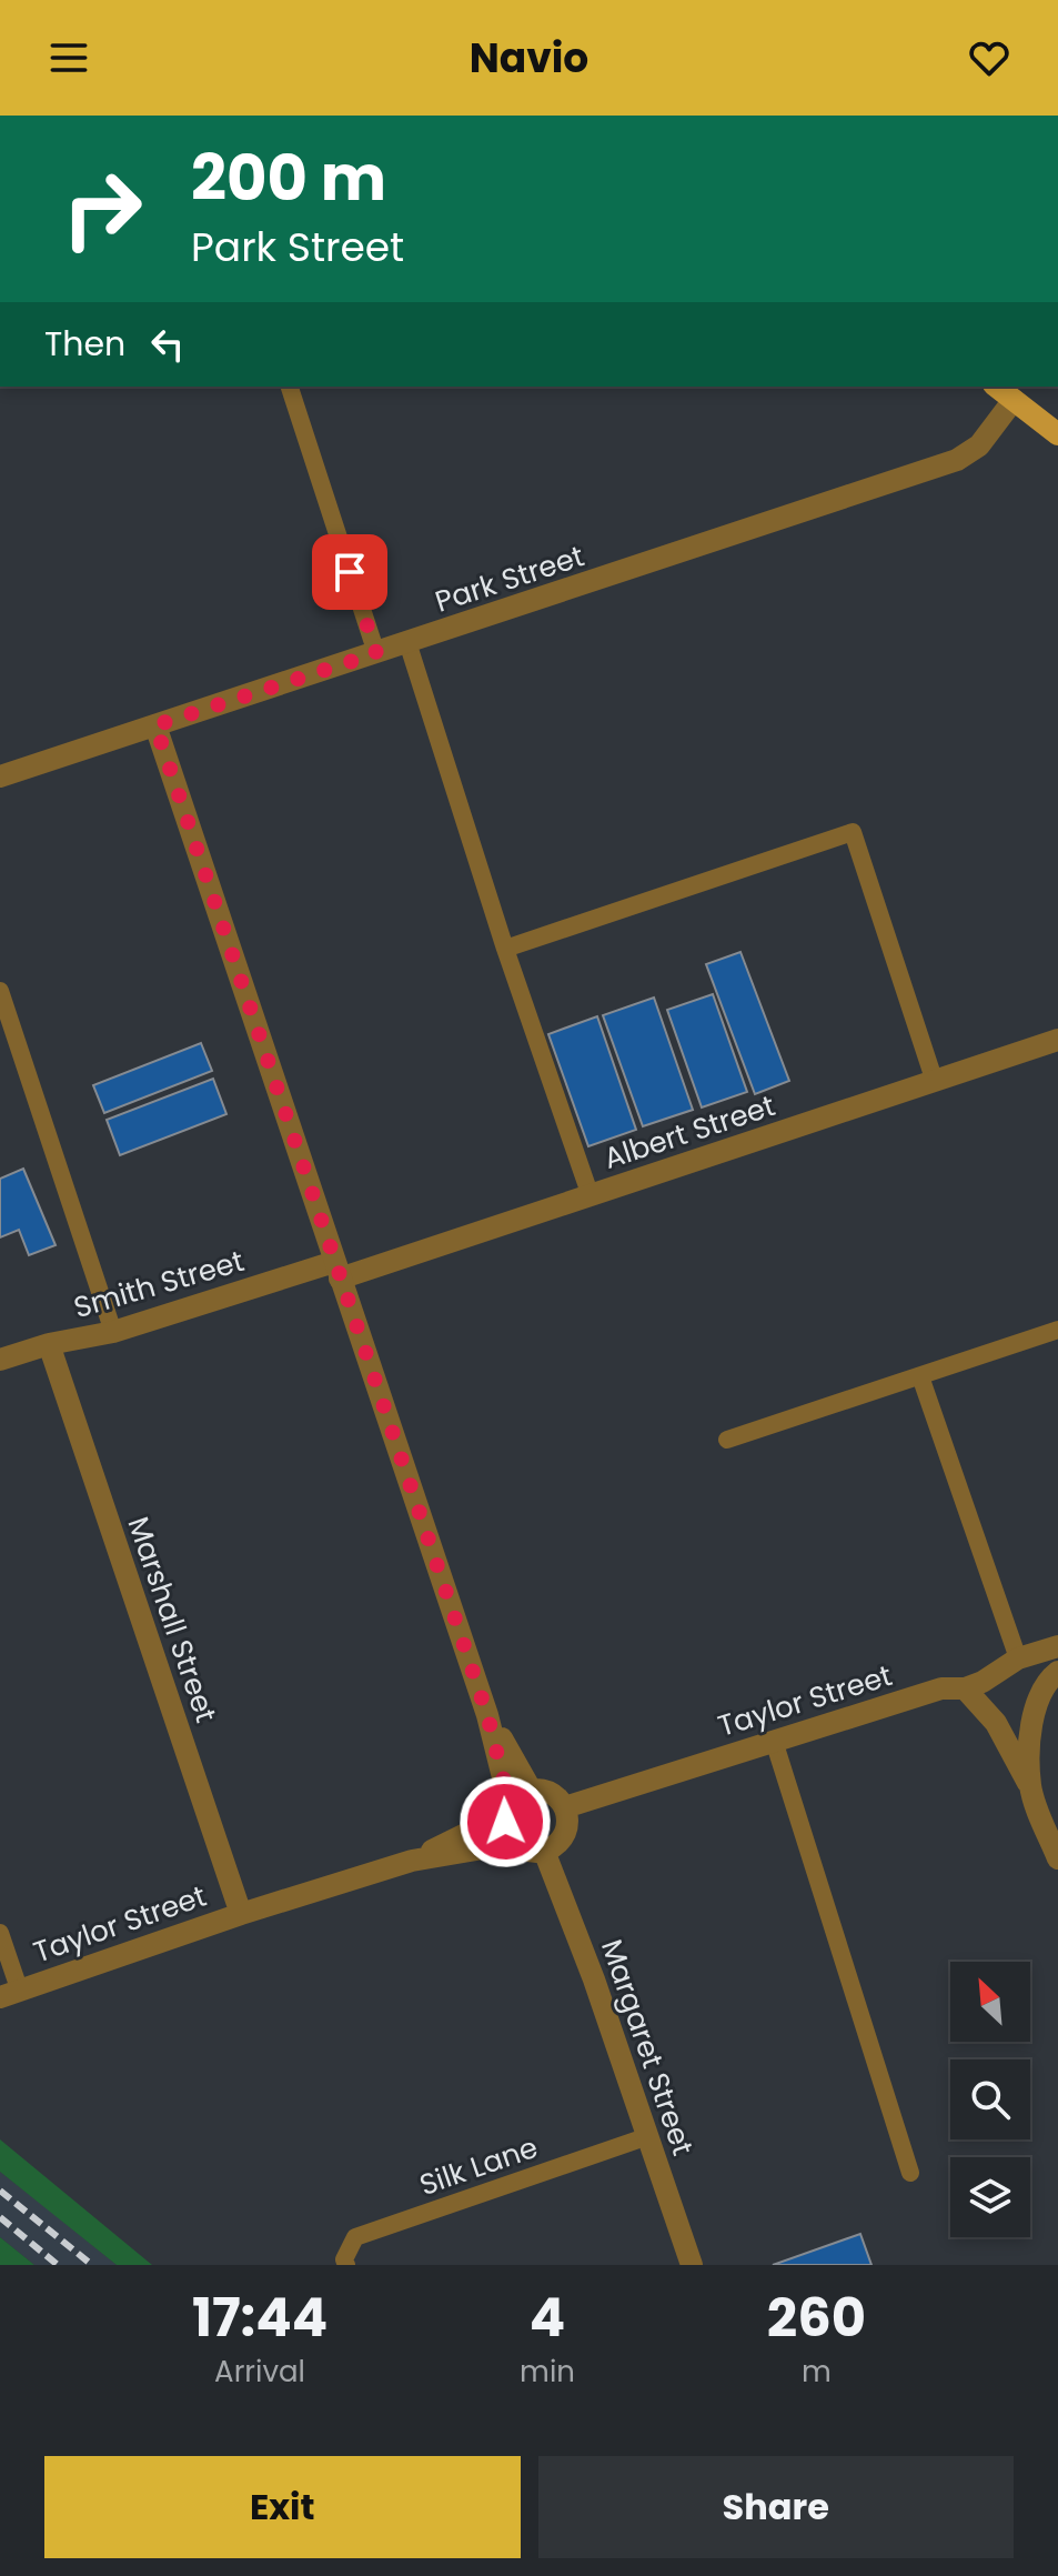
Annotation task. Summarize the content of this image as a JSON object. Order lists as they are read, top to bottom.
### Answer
{
  "streets": {
    "street": [
      "Park Street",
      "Albert Street",
      "Smith Street",
      "Marshall Street",
      "Taylor Street",
      "Margaret Street"
    ],
    "lane": ["Silk Lane"]
  },
  "crossings": [
    ["Albert Street", "Smith Street"],
    ["Smith Street", "Marshall Street"],
    ["Marshall Street", "Taylor Street"],
    ["Taylor Street", "Margaret Street"],
    ["Margaret Street", "Silk Lane"]
  ],
  "north": "top left",
  "page": {
    "header": "Navio",
    "turn": ["200 m", "Park Street"],
    "then": "Then",
    "eta": [
      "17:44",
      "Arrival",
      "4",
      "min",
      "260",
      "m"
    ],
    "buttons": ["Exit", "Share"]
  }
}
